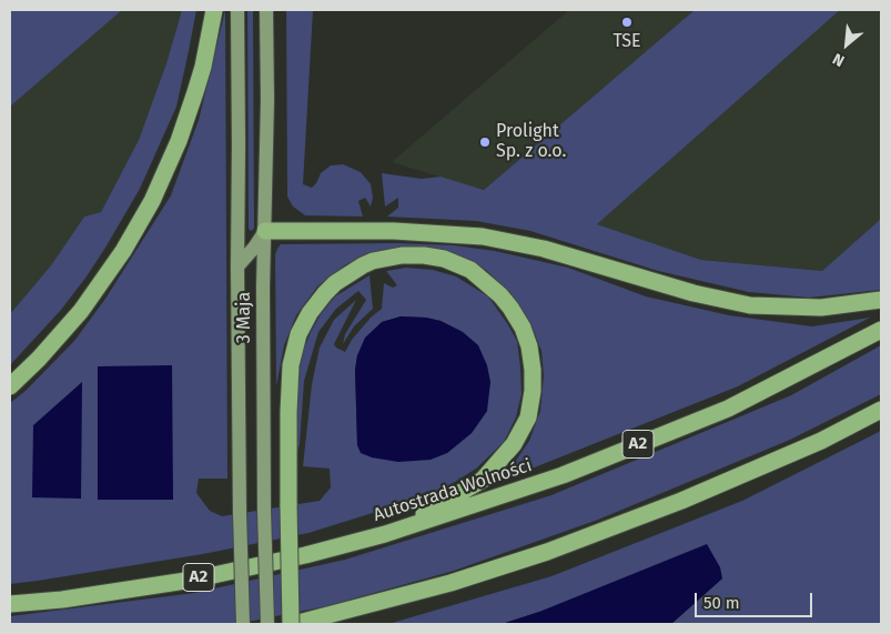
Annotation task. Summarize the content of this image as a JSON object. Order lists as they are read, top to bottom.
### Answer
{
  "streets": {
    "highway": ["A2", "Autostrada Wolności"],
    "main road": ["3 Maja"]
  },
  "places": ["TSE", "Prolight Sp. z o.o."],
  "scale_bar": "50 m",
  "north": "bottom left"
}
